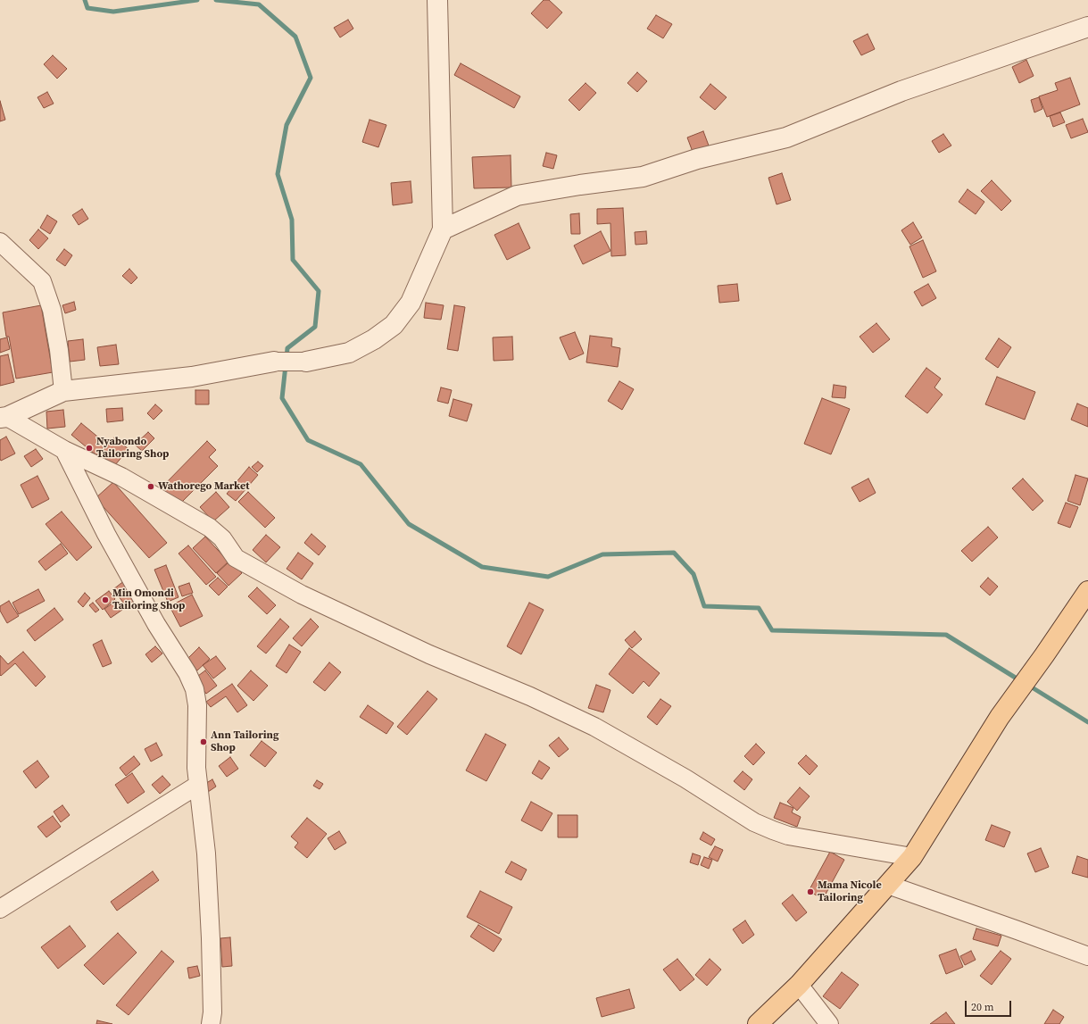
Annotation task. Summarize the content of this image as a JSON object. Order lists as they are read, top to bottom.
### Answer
{
  "places": [
    "Nyabondo Tailoring Shop",
    "Wathorego Market",
    "Min Omondi Tailoring Shop",
    "Ann Tailoring Shop",
    "Mama Nicole Tailoring"
  ],
  "scale_bar": "20 m"
}
